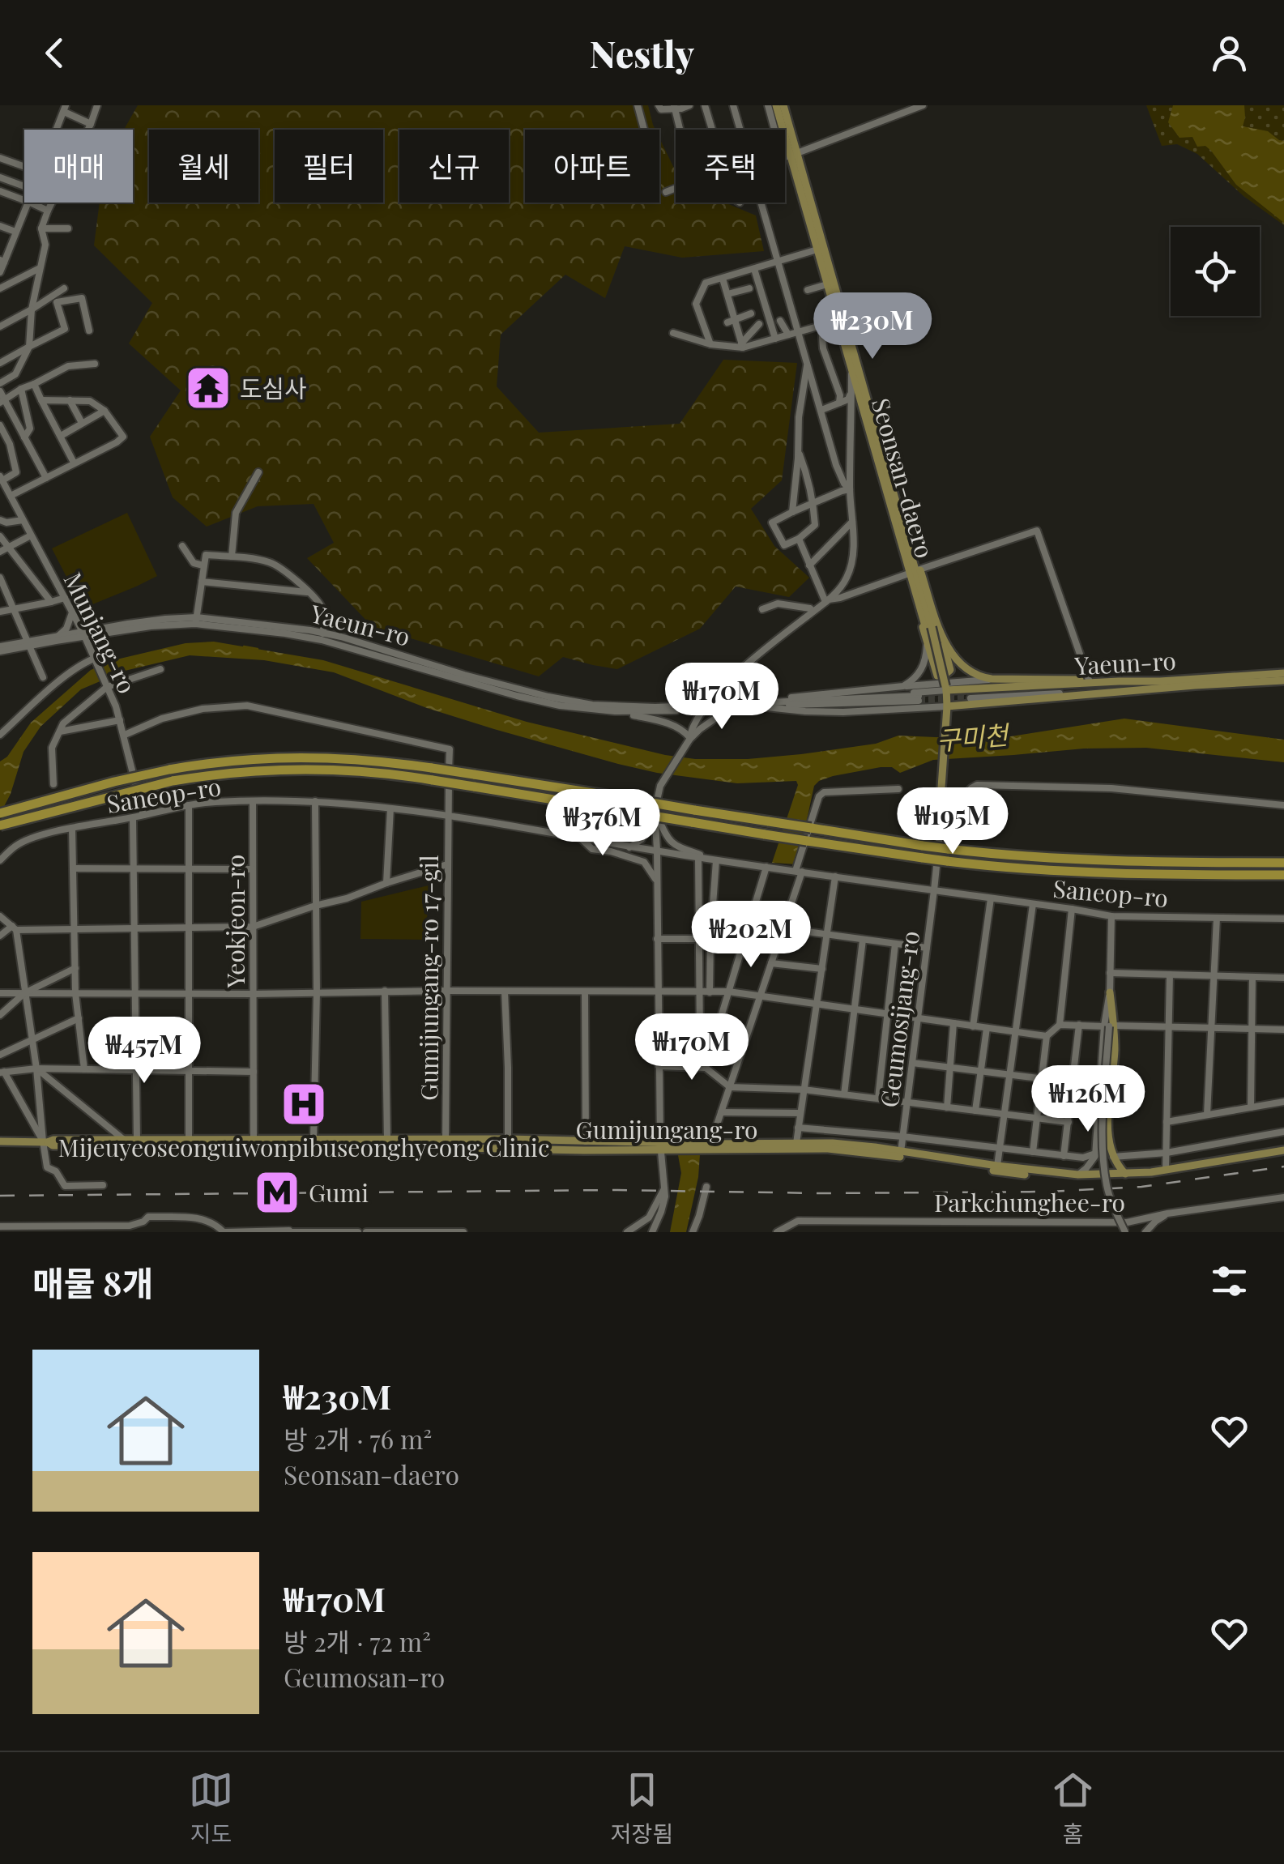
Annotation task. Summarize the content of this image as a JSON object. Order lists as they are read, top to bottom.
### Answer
{
  "streets": {
    "main road": ["Seonsan-daero", "Yaeun-ro", "Gumijungang-ro"],
    "street": [
      "Munjang-ro",
      "Saneop-ro",
      "Yeokjeon-ro",
      "Gumijungang-ro 17-gil",
      "Geumosijang-ro",
      "Parkchunghee-ro"
    ]
  },
  "crossings": [
    ["Yaeun-ro", "Munjang-ro"],
    ["Munjang-ro", "Saneop-ro"],
    ["Munjang-ro", "Gumijungang-ro 17-gil"],
    ["Saneop-ro", "Yeokjeon-ro"],
    ["Saneop-ro", "Gumijungang-ro 17-gil"],
    ["Saneop-ro", "Geumosijang-ro"],
    ["Yeokjeon-ro", "Gumijungang-ro"],
    ["Gumijungang-ro 17-gil", "Gumijungang-ro"],
    ["Geumosijang-ro", "Gumijungang-ro"]
  ],
  "water": ["구미천"],
  "places": {
    "temple": ["도심사"],
    "hospital": ["Mijeuyeoseonguiwonpibuseonghyeong Clinic"],
    "metro station": ["Gumi"]
  },
  "page": {
    "header": "Nestly",
    "chip": [
      "매매",
      "월세",
      "필터",
      "신규",
      "아파트",
      "주택"
    ],
    "price": [
      "₩230M",
      "₩170M",
      "₩195M",
      "₩376M",
      "₩202M",
      "₩170M",
      "₩457M",
      "₩126M"
    ],
    "heading": "매물 8개",
    "list": [
      {
        "name": "₩230M",
        "note": "방 2개 · 76 m² · Seonsan-daero"
      },
      {
        "name": "₩170M",
        "note": "방 2개 · 72 m² · Geumosan-ro"
      }
    ],
    "tabs": ["지도", "저장됨", "홈"]
  }
}
